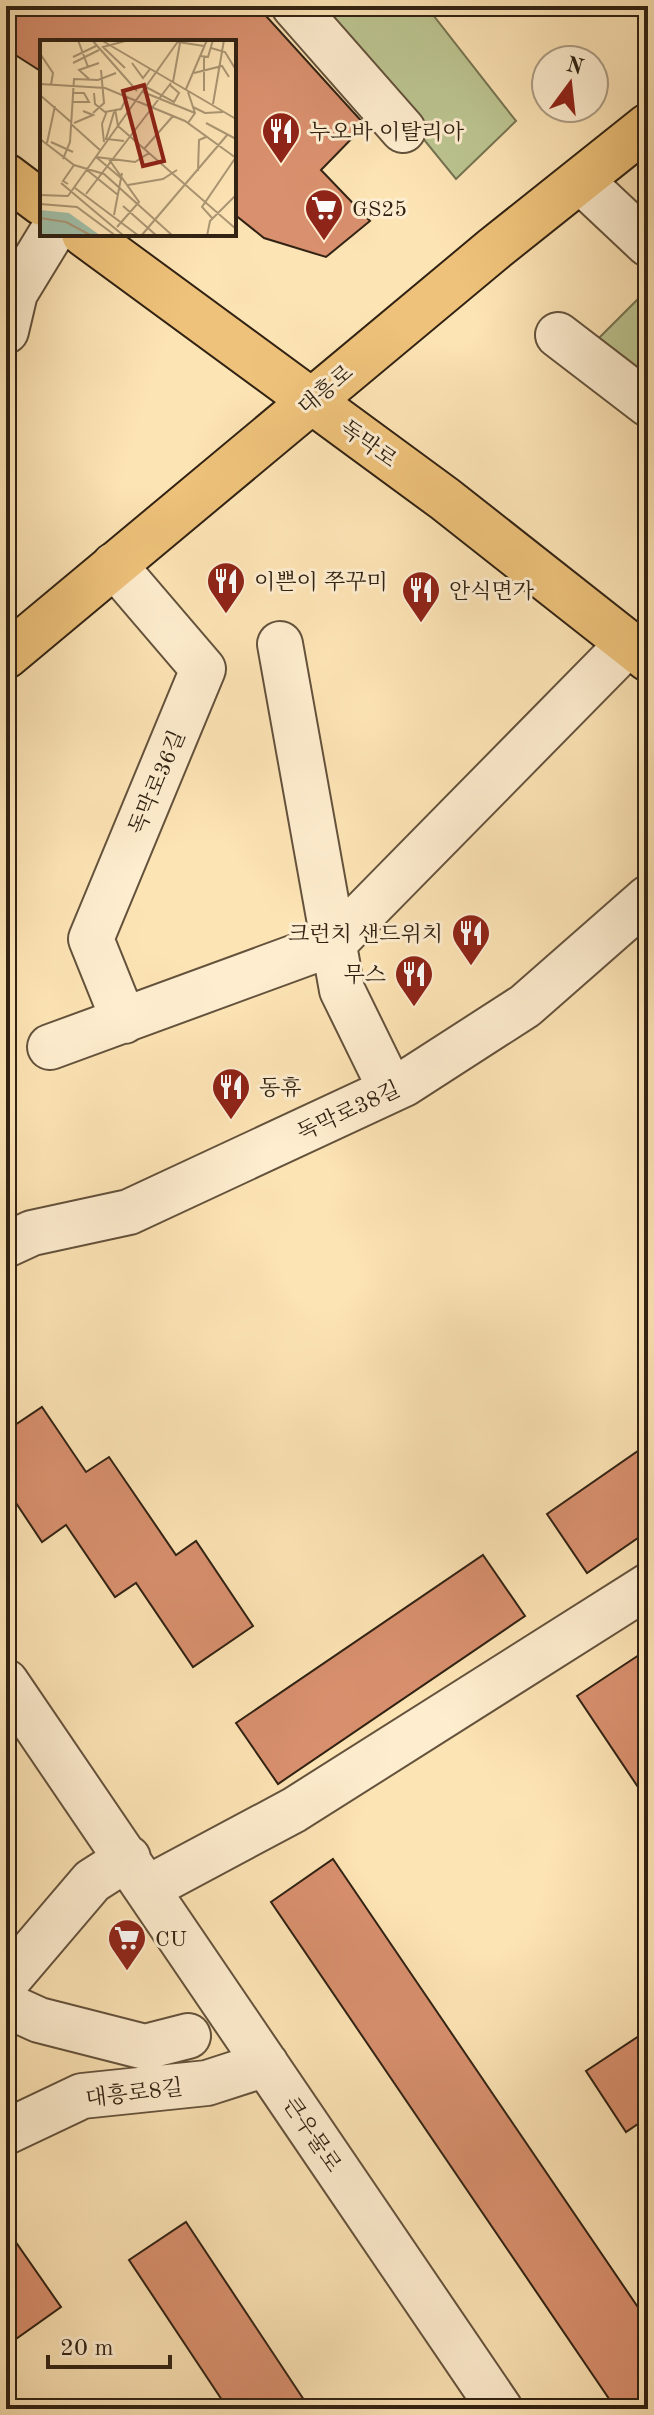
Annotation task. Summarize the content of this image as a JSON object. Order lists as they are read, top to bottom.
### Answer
{
  "streets": {
    "main road": ["대흥로", "독막로"],
    "street": [
      "독막로36길",
      "독막로38길",
      "대흥로8길",
      "큰우물로"
    ]
  },
  "crossings": [
    ["대흥로", "독막로"],
    ["대흥로", "독막로36길"],
    ["대흥로8길", "큰우물로"]
  ],
  "places": {
    "restaurant": [
      "누오바 이탈리아",
      "이쁜이 쭈꾸미",
      "안식면가",
      "크런치 샌드위치",
      "무스",
      "동휴"
    ],
    "supermarket": ["GS25", "CU"]
  },
  "scale_bar": "20 m",
  "north": "top"
}
